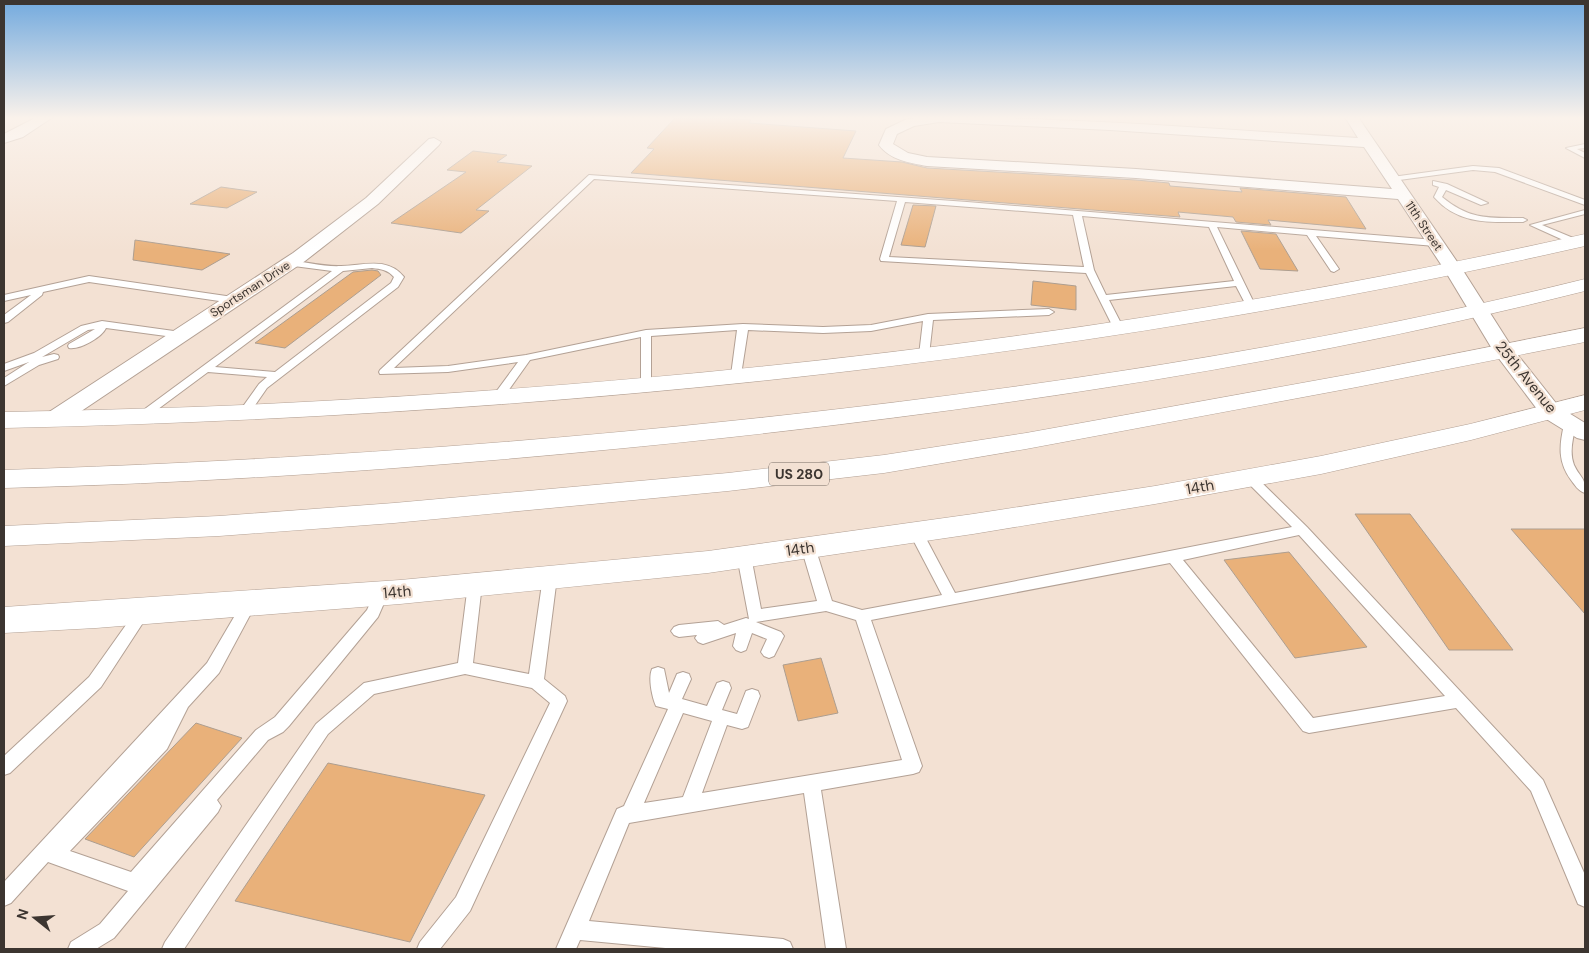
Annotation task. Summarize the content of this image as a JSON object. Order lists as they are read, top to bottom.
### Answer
{
  "streets": {
    "main road": ["US 280", "14th"],
    "street": ["11th Street", "Sportsman Drive", "25th Avenue"]
  },
  "crossings": [
    ["11th Street", "25th Avenue"],
    ["25th Avenue", "US 280"],
    ["25th Avenue", "14th"]
  ],
  "north": "left"
}
